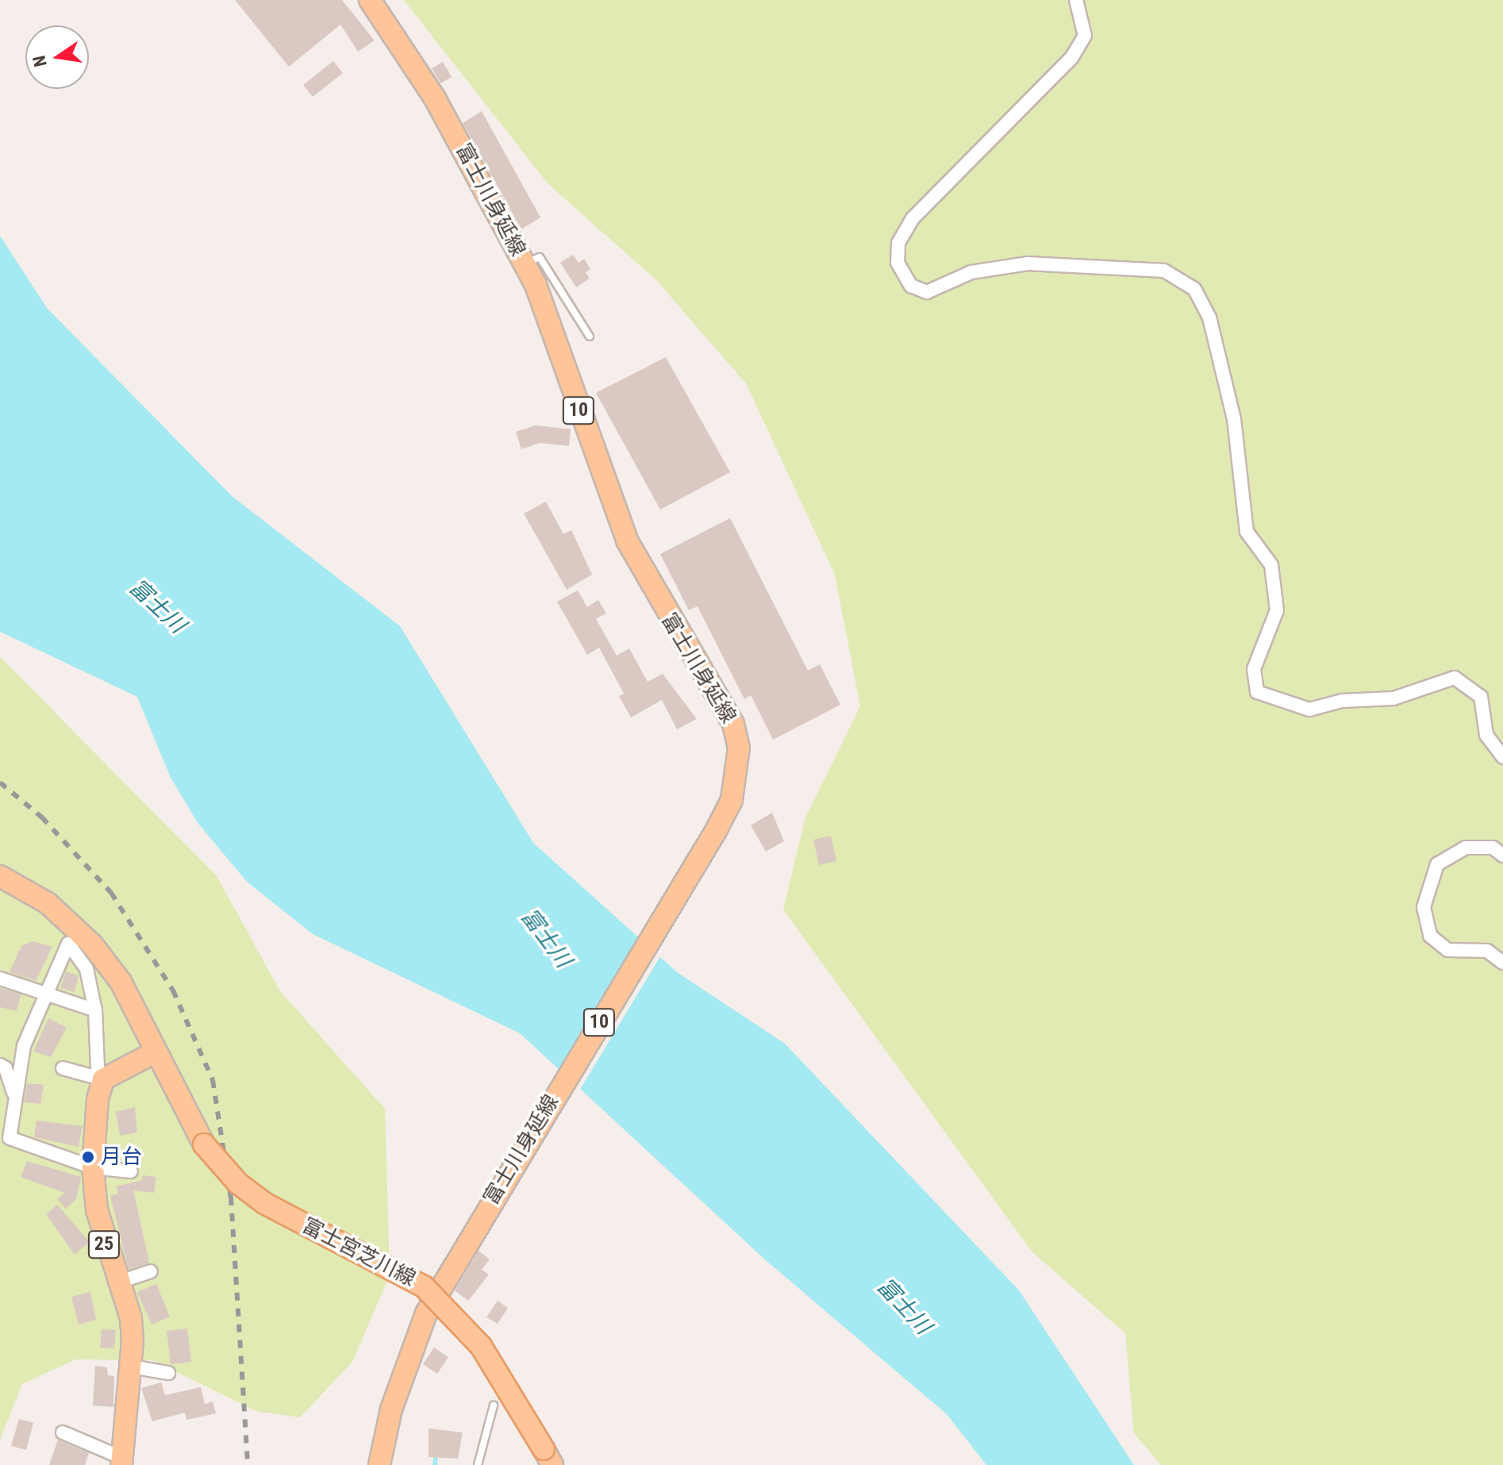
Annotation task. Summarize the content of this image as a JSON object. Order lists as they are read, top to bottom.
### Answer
{
  "streets": {
    "main road": [
      "富士川身延線",
      "10",
      "25",
      "富士宮芝川線"
    ]
  },
  "water": ["富士川"],
  "places": ["月台"],
  "north": "left"
}
